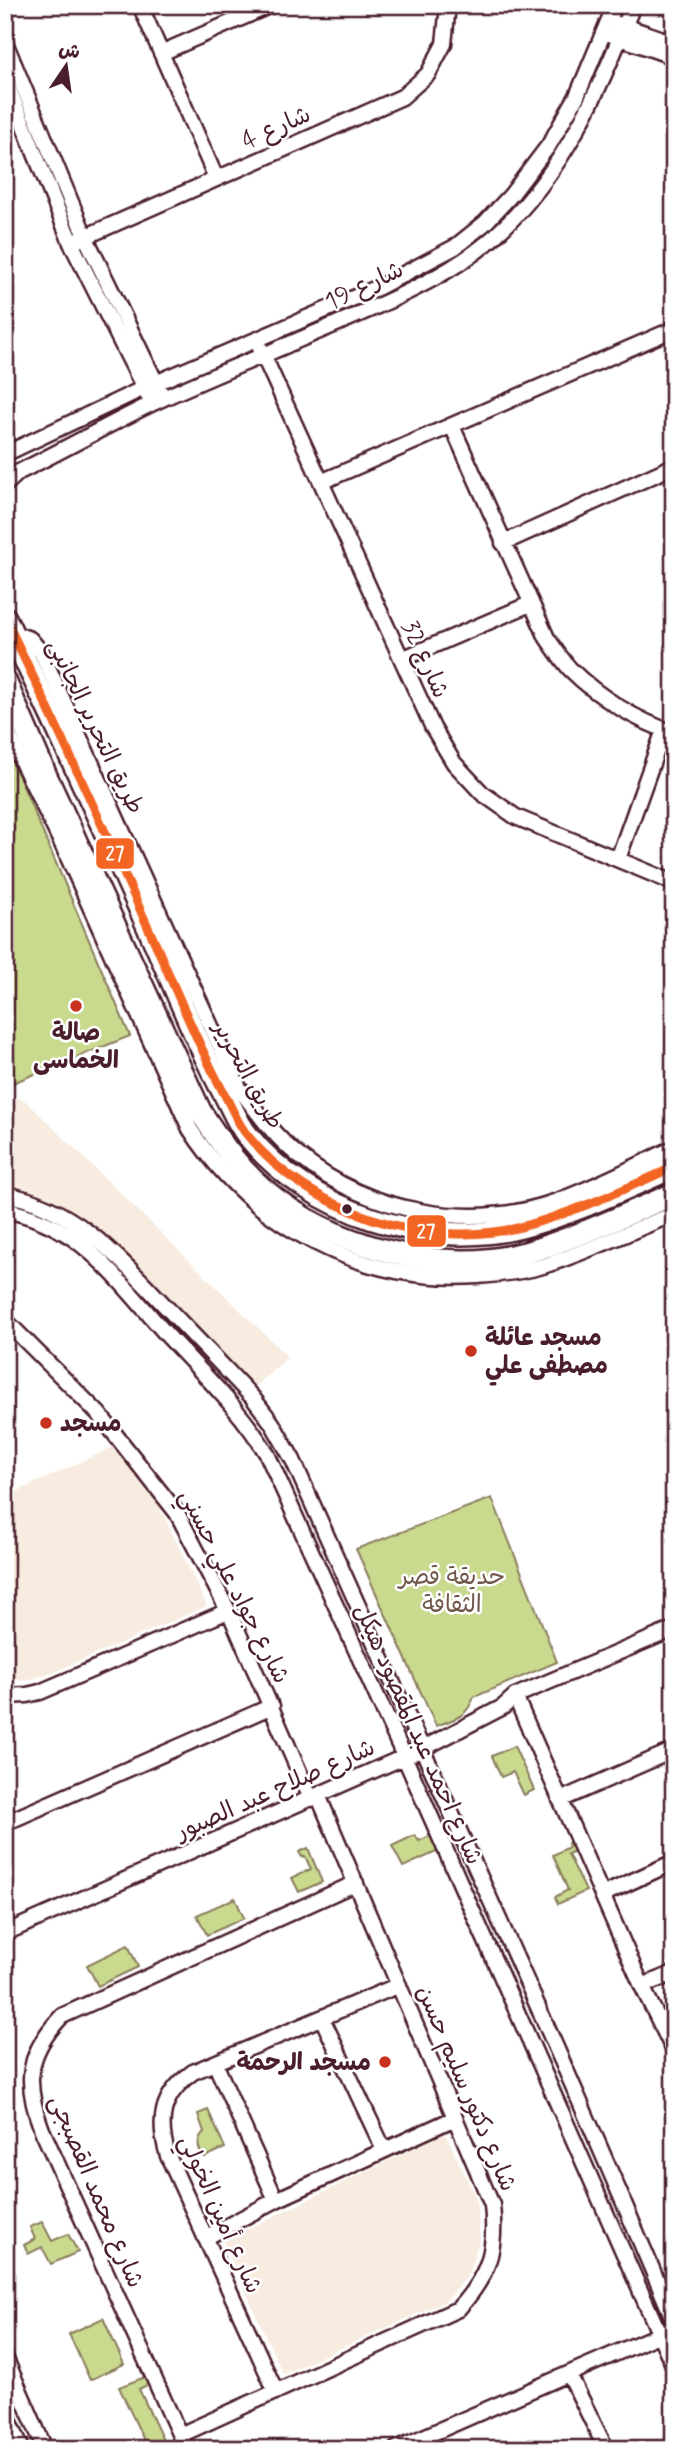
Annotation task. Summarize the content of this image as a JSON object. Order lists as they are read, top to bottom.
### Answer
{
  "streets": {
    "street": [
      "شارع 4",
      "شارع 19",
      "شارع 32",
      "طريق التحرير الجانبى",
      "طريق التحرير",
      "شارع جواد علي حسني",
      "شارع احمد عبد المقصود هيكل",
      "شارع صلاح عبد الصبور",
      "شارع دكتور سليم حسن",
      "شارع محمد القصبجى",
      "شارع أمين الخولي"
    ]
  },
  "crossings": [
    ["شارع 19", "شارع 32"],
    ["طريق التحرير الجانبى", "طريق التحرير"],
    ["شارع جواد علي حسني", "شارع صلاح عبد الصبور"],
    ["شارع جواد علي حسني", "شارع دكتور سليم حسن"],
    ["شارع احمد عبد المقصود هيكل", "شارع صلاح عبد الصبور"],
    ["شارع صلاح عبد الصبور", "شارع دكتور سليم حسن"],
    ["شارع دكتور سليم حسن", "شارع محمد القصبجى"],
    ["شارع دكتور سليم حسن", "شارع أمين الخولي"]
  ],
  "parks": ["حديقة قصر الثقافة"],
  "places": [
    "صالة الخماسى",
    "مسجد عائلة مصطفى علي",
    "مسجد",
    "مسجد الرحمة"
  ],
  "lines": ["transit line 27"],
  "north": "top"
}
